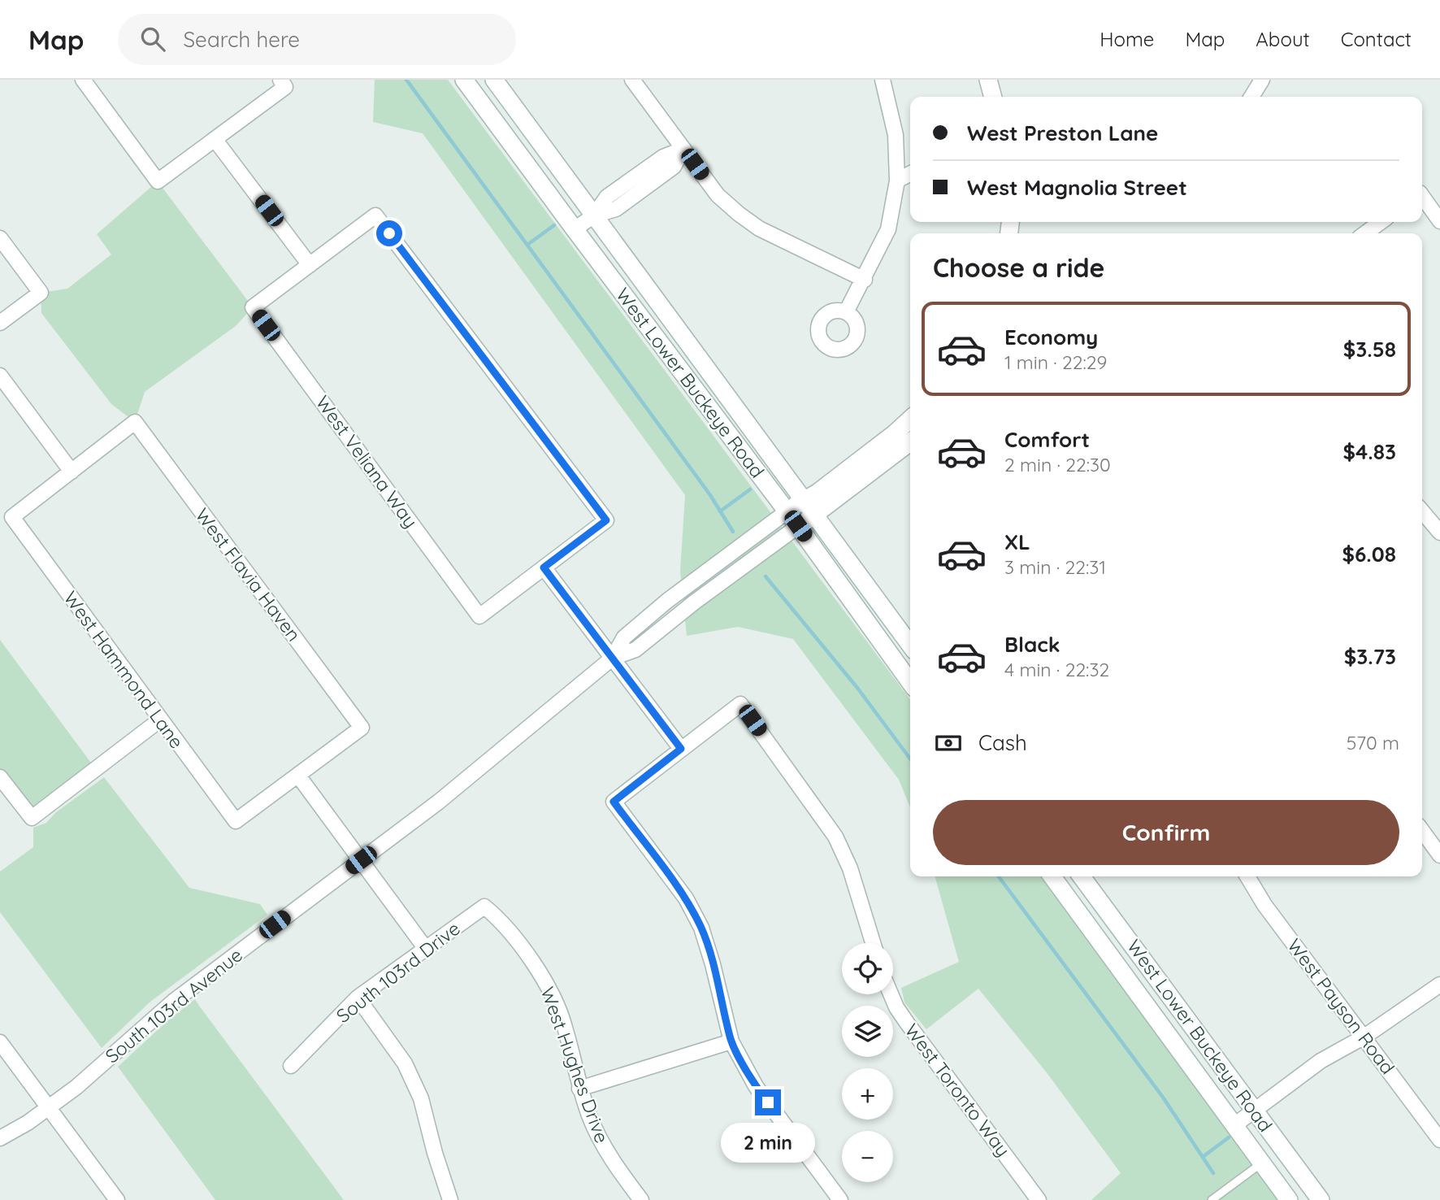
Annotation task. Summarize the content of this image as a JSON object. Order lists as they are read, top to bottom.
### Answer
{
  "streets": {
    "main road": ["West Lower Buckeye Road"],
    "street": [
      "West Veliana Way",
      "West Flavia Haven",
      "West Hammond Lane",
      "South 103rd Drive",
      "South 103rd Avenue",
      "West Payson Road",
      "West Hughes Drive",
      "West Toronto Way"
    ]
  },
  "crossings": [
    ["West Lower Buckeye Road", "South 103rd Avenue"],
    ["West Flavia Haven", "West Hammond Lane"],
    ["South 103rd Drive", "West Hughes Drive"]
  ],
  "page": {
    "header": "Map",
    "search": "Search here",
    "nav": [
      "Home",
      "Map",
      "About",
      "Contact"
    ],
    "banner": ["West Preston Lane", "West Magnolia Street"],
    "heading": "Choose a ride",
    "list": [
      {
        "name": "Economy",
        "note": "1 min · 22:29",
        "value": "$3.58"
      },
      {
        "name": "Comfort",
        "note": "2 min · 22:30",
        "value": "$4.83"
      },
      {
        "name": "XL",
        "note": "3 min · 22:31",
        "value": "$6.08"
      },
      {
        "name": "Black",
        "note": "4 min · 22:32",
        "value": "$3.73"
      }
    ],
    "pay": ["Cash", "570 m"],
    "buttons": "Confirm",
    "map_buttons": ["+", "−"],
    "bubble": "2 min"
  }
}
